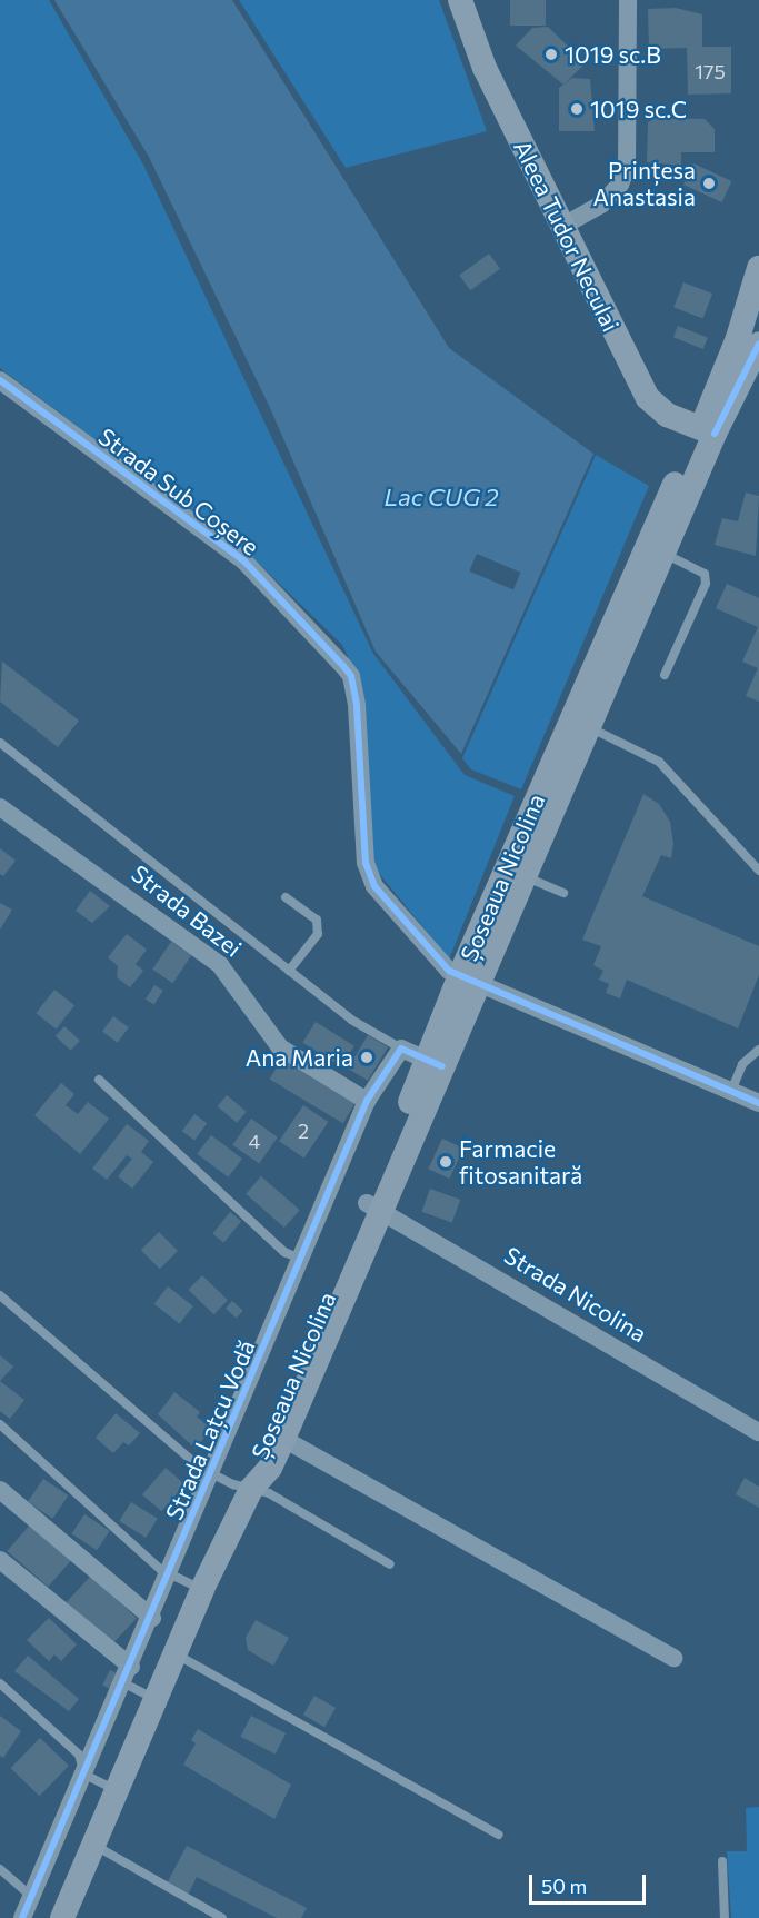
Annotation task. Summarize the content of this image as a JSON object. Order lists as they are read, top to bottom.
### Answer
{
  "streets": {
    "main road": ["Aleea Tudor Neculai", "Șoseaua Nicolina"],
    "street": [
      "Strada Sub Coșere",
      "Strada Bazei",
      "Strada Nicolina",
      "Strada Lațcu Vodă"
    ]
  },
  "crossings": [
    ["Aleea Tudor Neculai", "Șoseaua Nicolina"],
    ["Strada Sub Coșere", "Șoseaua Nicolina"],
    ["Șoseaua Nicolina", "Strada Nicolina"],
    ["Strada Bazei", "Strada Lațcu Vodă"]
  ],
  "water": ["Lac CUG 2"],
  "places": [
    "1019 sc.B",
    "1019 sc.C",
    "Prințesa Anastasia",
    "Ana Maria",
    "Farmacie fitosanitară"
  ],
  "house_numbers": ["175", "2", "4"],
  "scale_bar": "50 m"
}
